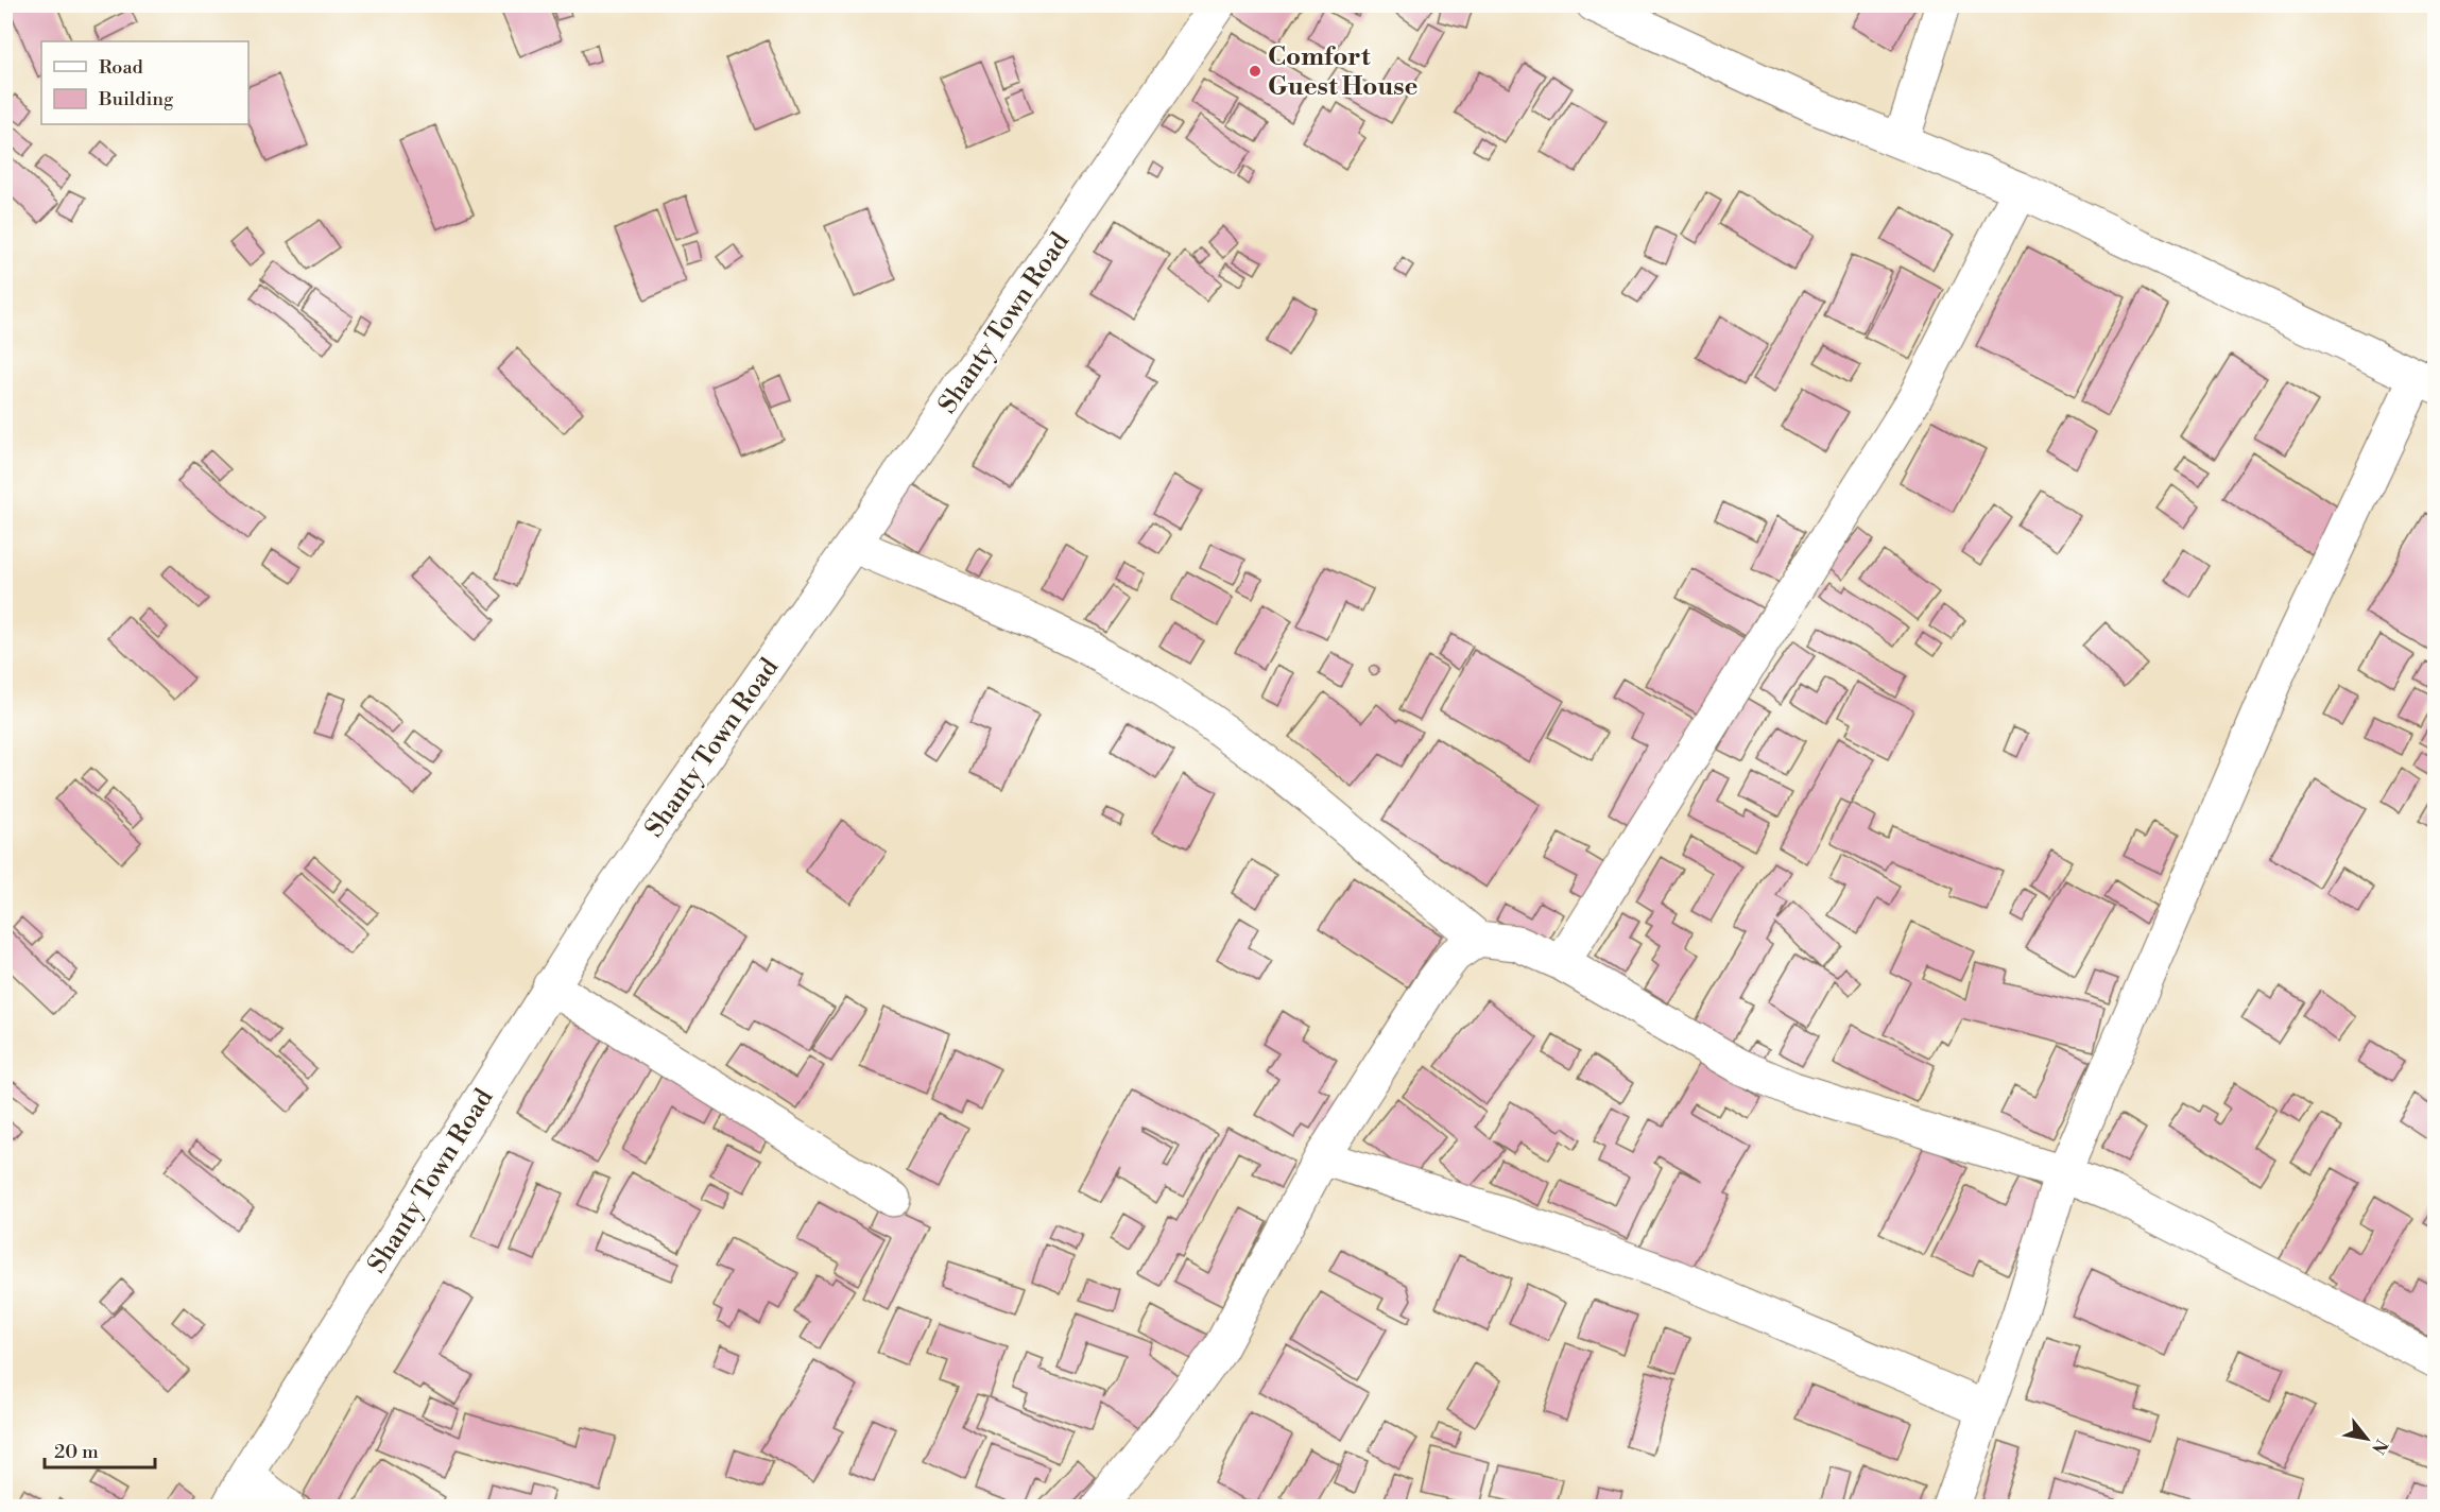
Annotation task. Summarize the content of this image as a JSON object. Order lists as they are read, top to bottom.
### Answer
{
  "streets": {
    "street": ["Shanty Town Road"]
  },
  "places": ["Comfort Guest House"],
  "legend": ["Road", "Building"],
  "scale_bar": "20 m",
  "north": "bottom right"
}
